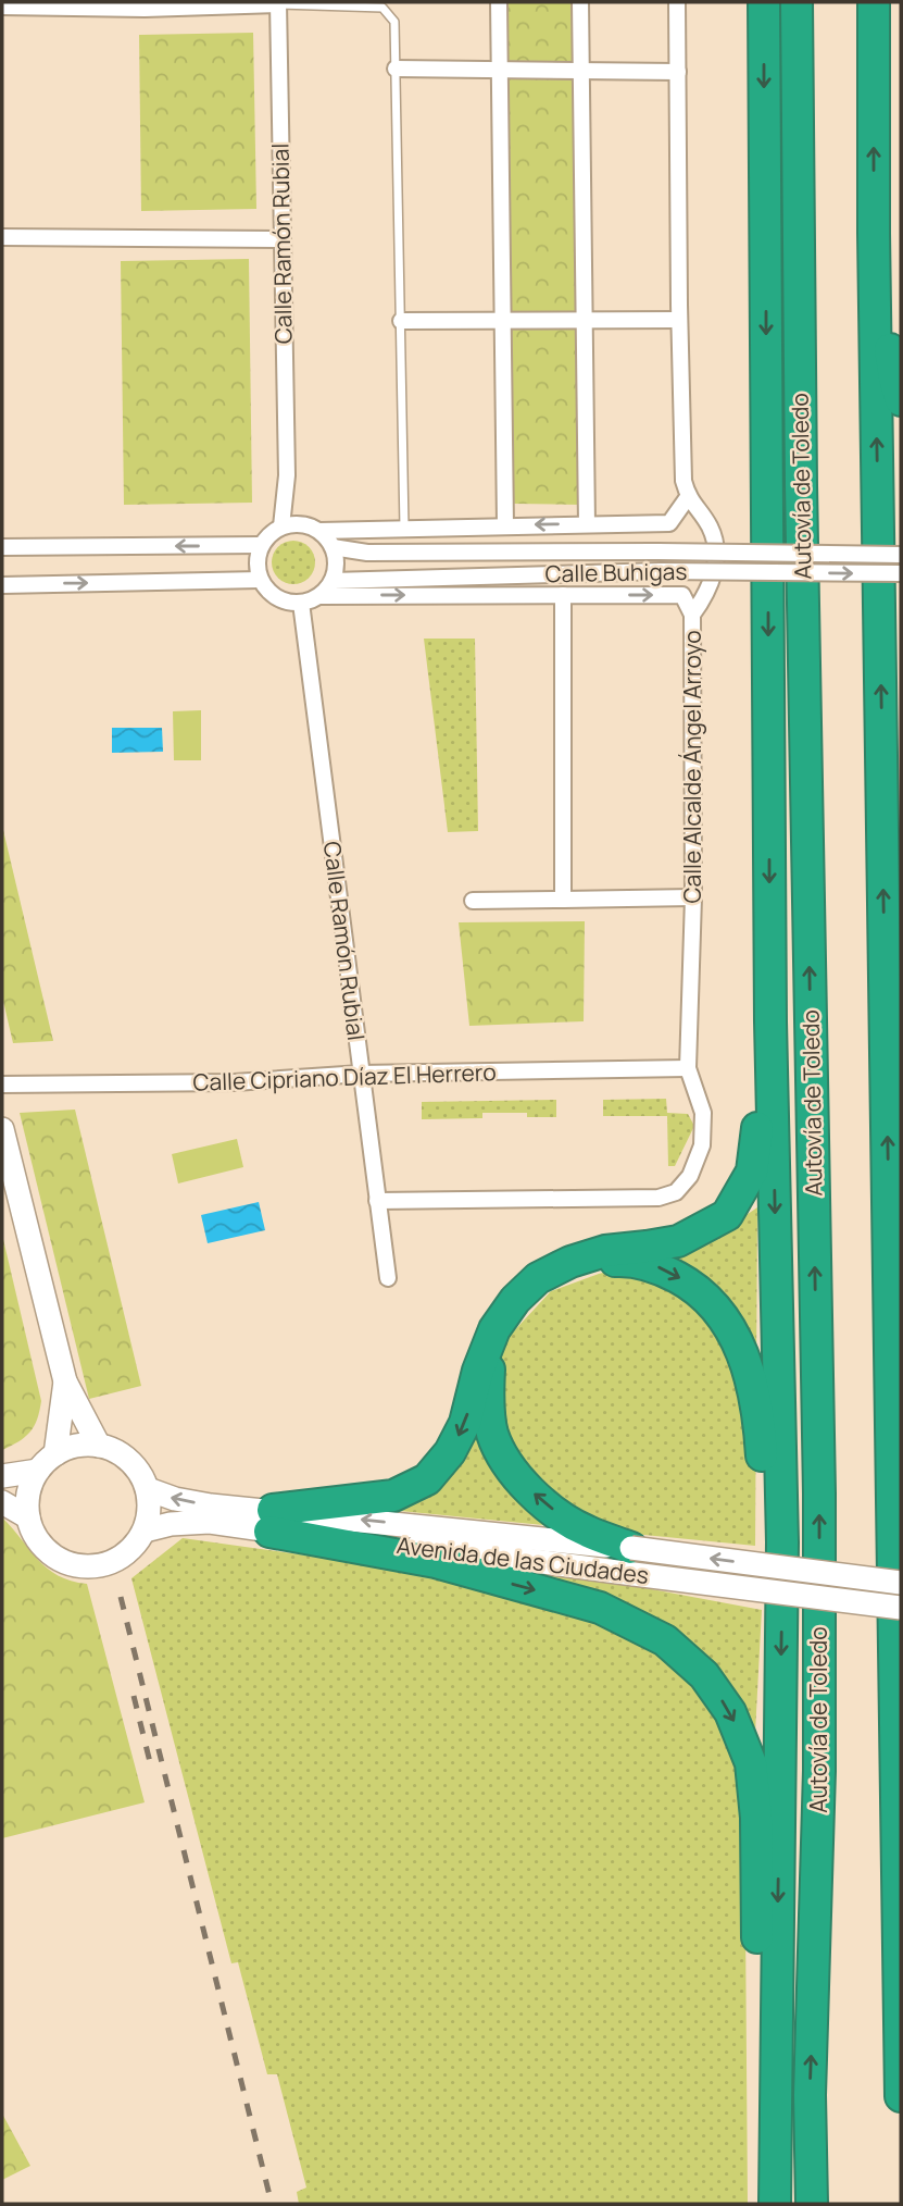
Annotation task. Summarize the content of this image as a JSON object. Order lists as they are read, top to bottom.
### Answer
{
  "streets": {
    "highway": ["Autovía de Toledo"],
    "street": [
      "Calle Ramón Rubial",
      "Calle Buhigas",
      "Calle Alcalde Ángel Arroyo",
      "Calle Cipriano Díaz El Herrero",
      "Avenida de las Ciudades"
    ]
  },
  "crossings": [
    ["Calle Ramón Rubial", "Calle Buhigas"],
    ["Calle Ramón Rubial", "Calle Alcalde Ángel Arroyo"],
    ["Calle Ramón Rubial", "Calle Cipriano Díaz El Herrero"],
    ["Calle Alcalde Ángel Arroyo", "Calle Cipriano Díaz El Herrero"]
  ]
}
